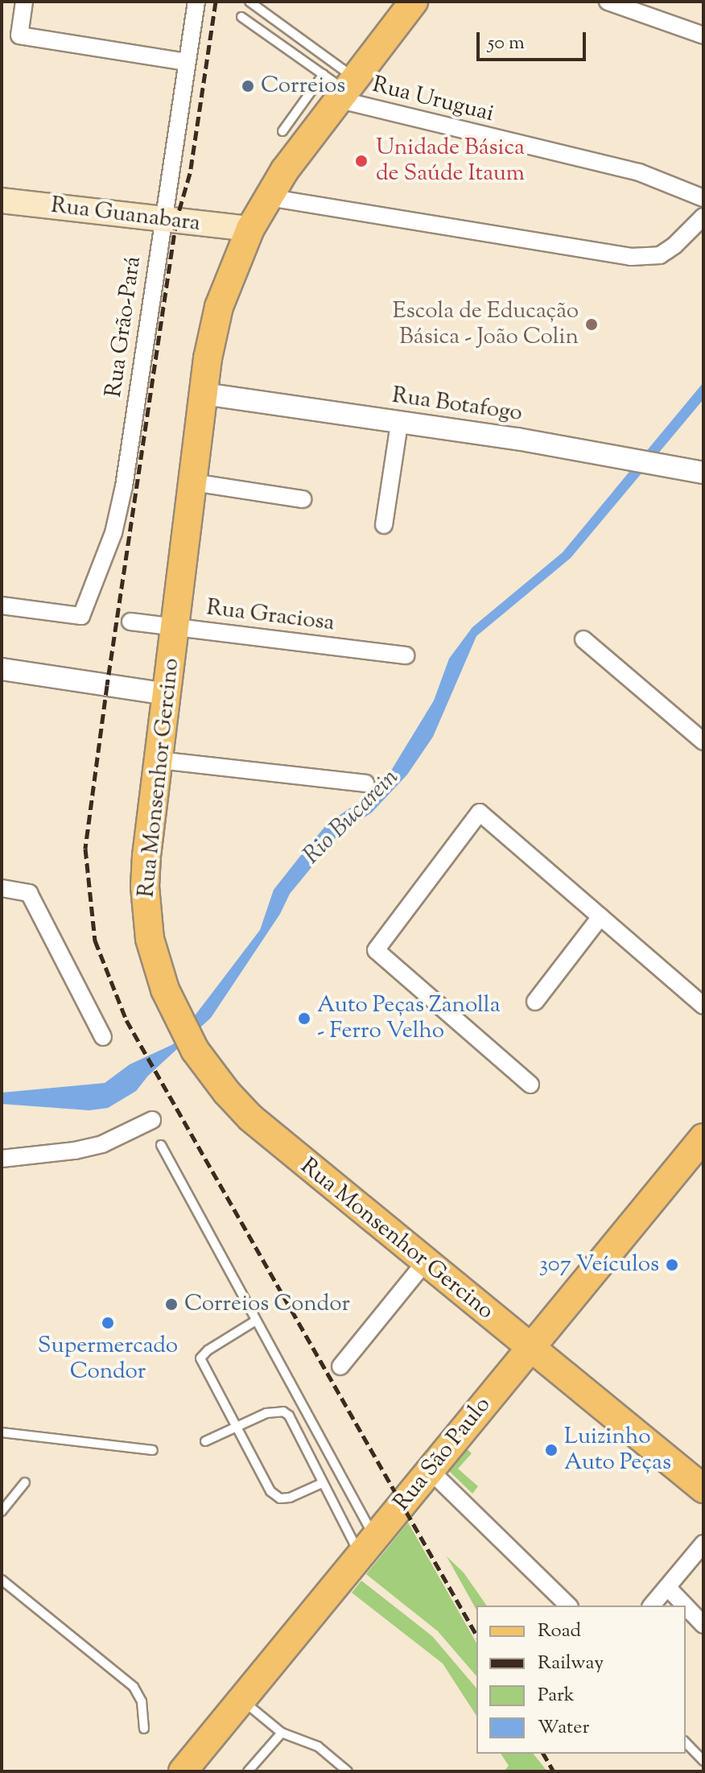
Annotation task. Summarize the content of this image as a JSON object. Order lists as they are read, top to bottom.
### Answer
{
  "streets": {
    "main road": ["Rua Guanabara", "Rua Monsenhor Gercino", "Rua São Paulo"],
    "street": [
      "Rua Uruguai",
      "Rua Grão-Pará",
      "Rua Botafogo",
      "Rua Graciosa"
    ]
  },
  "crossings": [
    ["Rua Uruguai", "Rua Monsenhor Gercino"],
    ["Rua Guanabara", "Rua Grão-Pará"],
    ["Rua Guanabara", "Rua Monsenhor Gercino"],
    ["Rua Botafogo", "Rua Monsenhor Gercino"],
    ["Rua Graciosa", "Rua Monsenhor Gercino"],
    ["Rua Monsenhor Gercino", "Rua São Paulo"]
  ],
  "water": ["Rio Bucarein"],
  "places": [
    "Correios",
    "Unidade Básica de Saúde Itaum",
    "Escola de Educação Básica - João Colin",
    "Auto Peças Zanolla - Ferro Velho",
    "307 Veículos",
    "Correios Condor",
    "Supermercado Condor",
    "Luizinho Auto Peças"
  ],
  "legend": [
    "Road",
    "Railway",
    "Park",
    "Water"
  ],
  "scale_bar": "50 m"
}
